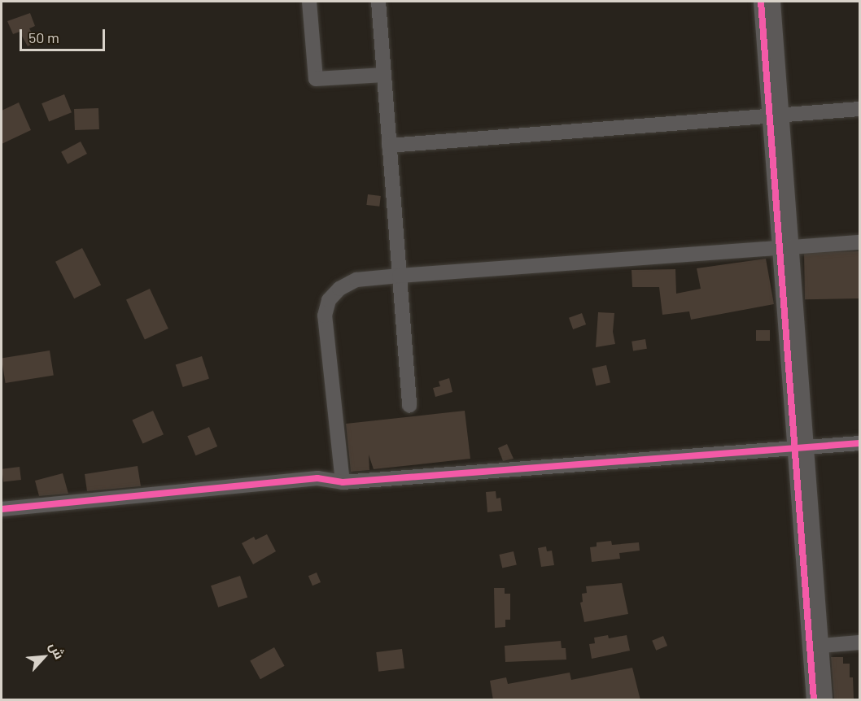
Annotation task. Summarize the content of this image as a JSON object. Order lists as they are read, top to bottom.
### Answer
{
  "scale_bar": "50 m",
  "north": "top right"
}
